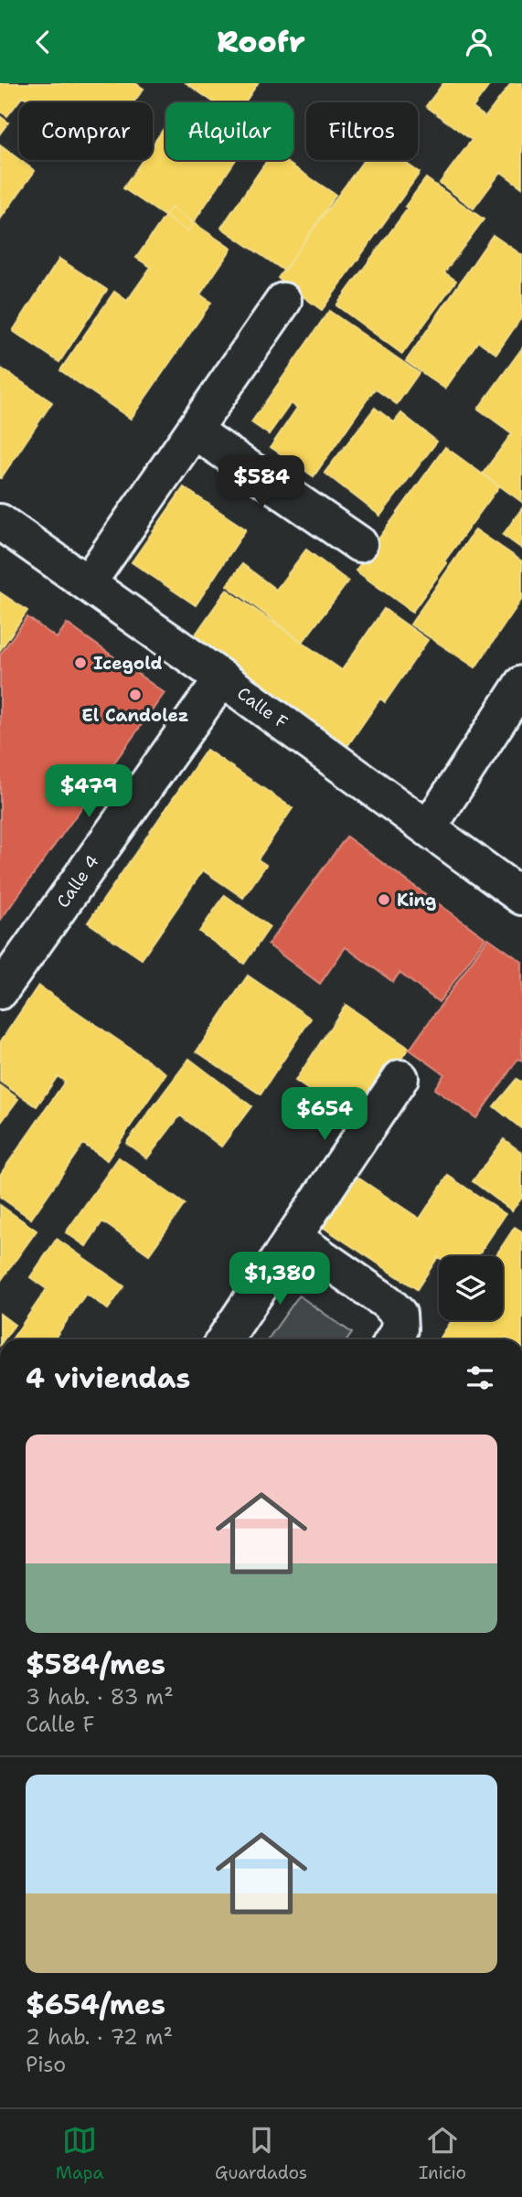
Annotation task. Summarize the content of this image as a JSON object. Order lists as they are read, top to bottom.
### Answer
{
  "streets": {
    "street": ["Calle F", "Calle 4"]
  },
  "crossings": [
    ["Calle F", "Calle 4"]
  ],
  "places": ["Icegold", "El Candolez", "King"],
  "page": {
    "header": "Roofr",
    "chip": ["Comprar", "Alquilar", "Filtros"],
    "price": [
      "$584",
      "$479",
      "$654",
      "$1,380"
    ],
    "heading": "4 viviendas",
    "list": [
      {
        "name": "$584/mes",
        "note": "3 hab. · 83 m² · Calle F"
      },
      {
        "name": "$654/mes",
        "note": "2 hab. · 72 m² · Piso"
      }
    ],
    "tabs": ["Mapa", "Guardados", "Inicio"]
  }
}
